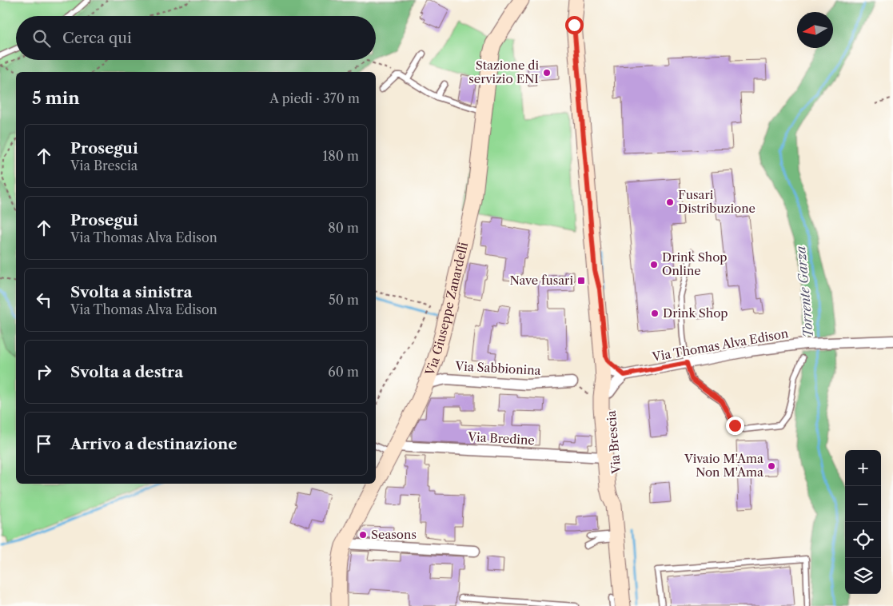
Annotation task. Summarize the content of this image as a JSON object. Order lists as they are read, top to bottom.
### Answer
{
  "streets": {
    "main road": ["Via Giuseppe Zanardelli", "Via Brescia"],
    "street": ["Via Thomas Alva Edison", "Via Sabbionina", "Via Bredine"]
  },
  "crossings": [
    ["Via Giuseppe Zanardelli", "Via Sabbionina"],
    ["Via Giuseppe Zanardelli", "Via Bredine"],
    ["Via Bredine", "Via Brescia"]
  ],
  "water": ["Torrente Garza"],
  "places": {
    "other": [
      "Stazione di servizio ENI",
      "Fusari Distribuzione",
      "Drink Shop Online",
      "Drink Shop",
      "Vivaio M'Ama Non M'Ama",
      "Seasons"
    ],
    "transit": ["Nave fusari"]
  },
  "north": "left",
  "page": {
    "search": "Cerca qui",
    "heading": ["5 min", "A piedi · 370 m"],
    "list": [
      ["Prosegui", "Via Brescia", "180 m"],
      ["Prosegui", "Via Thomas Alva Edison", "80 m"],
      ["Svolta a sinistra", "Via Thomas Alva Edison", "50 m"],
      ["Svolta a destra", "60 m"],
      "Arrivo a destinazione"
    ],
    "map_buttons": ["+", "−"]
  }
}
